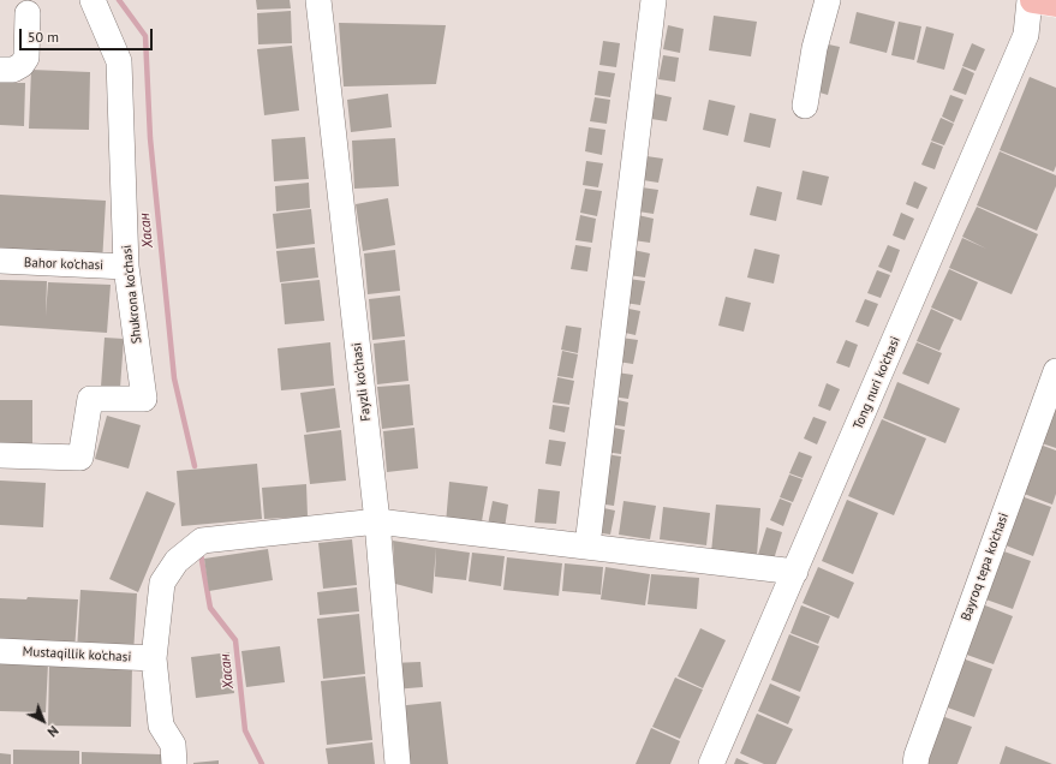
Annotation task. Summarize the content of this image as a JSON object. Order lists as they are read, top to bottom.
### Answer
{
  "streets": {
    "street": [
      "Bahor ko'chasi",
      "Shukrona ko'chasi",
      "Fayzli ko'chasi",
      "Tong nuri ko'chasi",
      "Bayroq tepa ko'chasi",
      "Mustaqillik ko'chasi"
    ]
  },
  "crossings": [
    ["Bahor ko'chasi", "Shukrona ko'chasi"]
  ],
  "water": ["Хасан"],
  "scale_bar": "50 m",
  "north": "bottom right"
}
